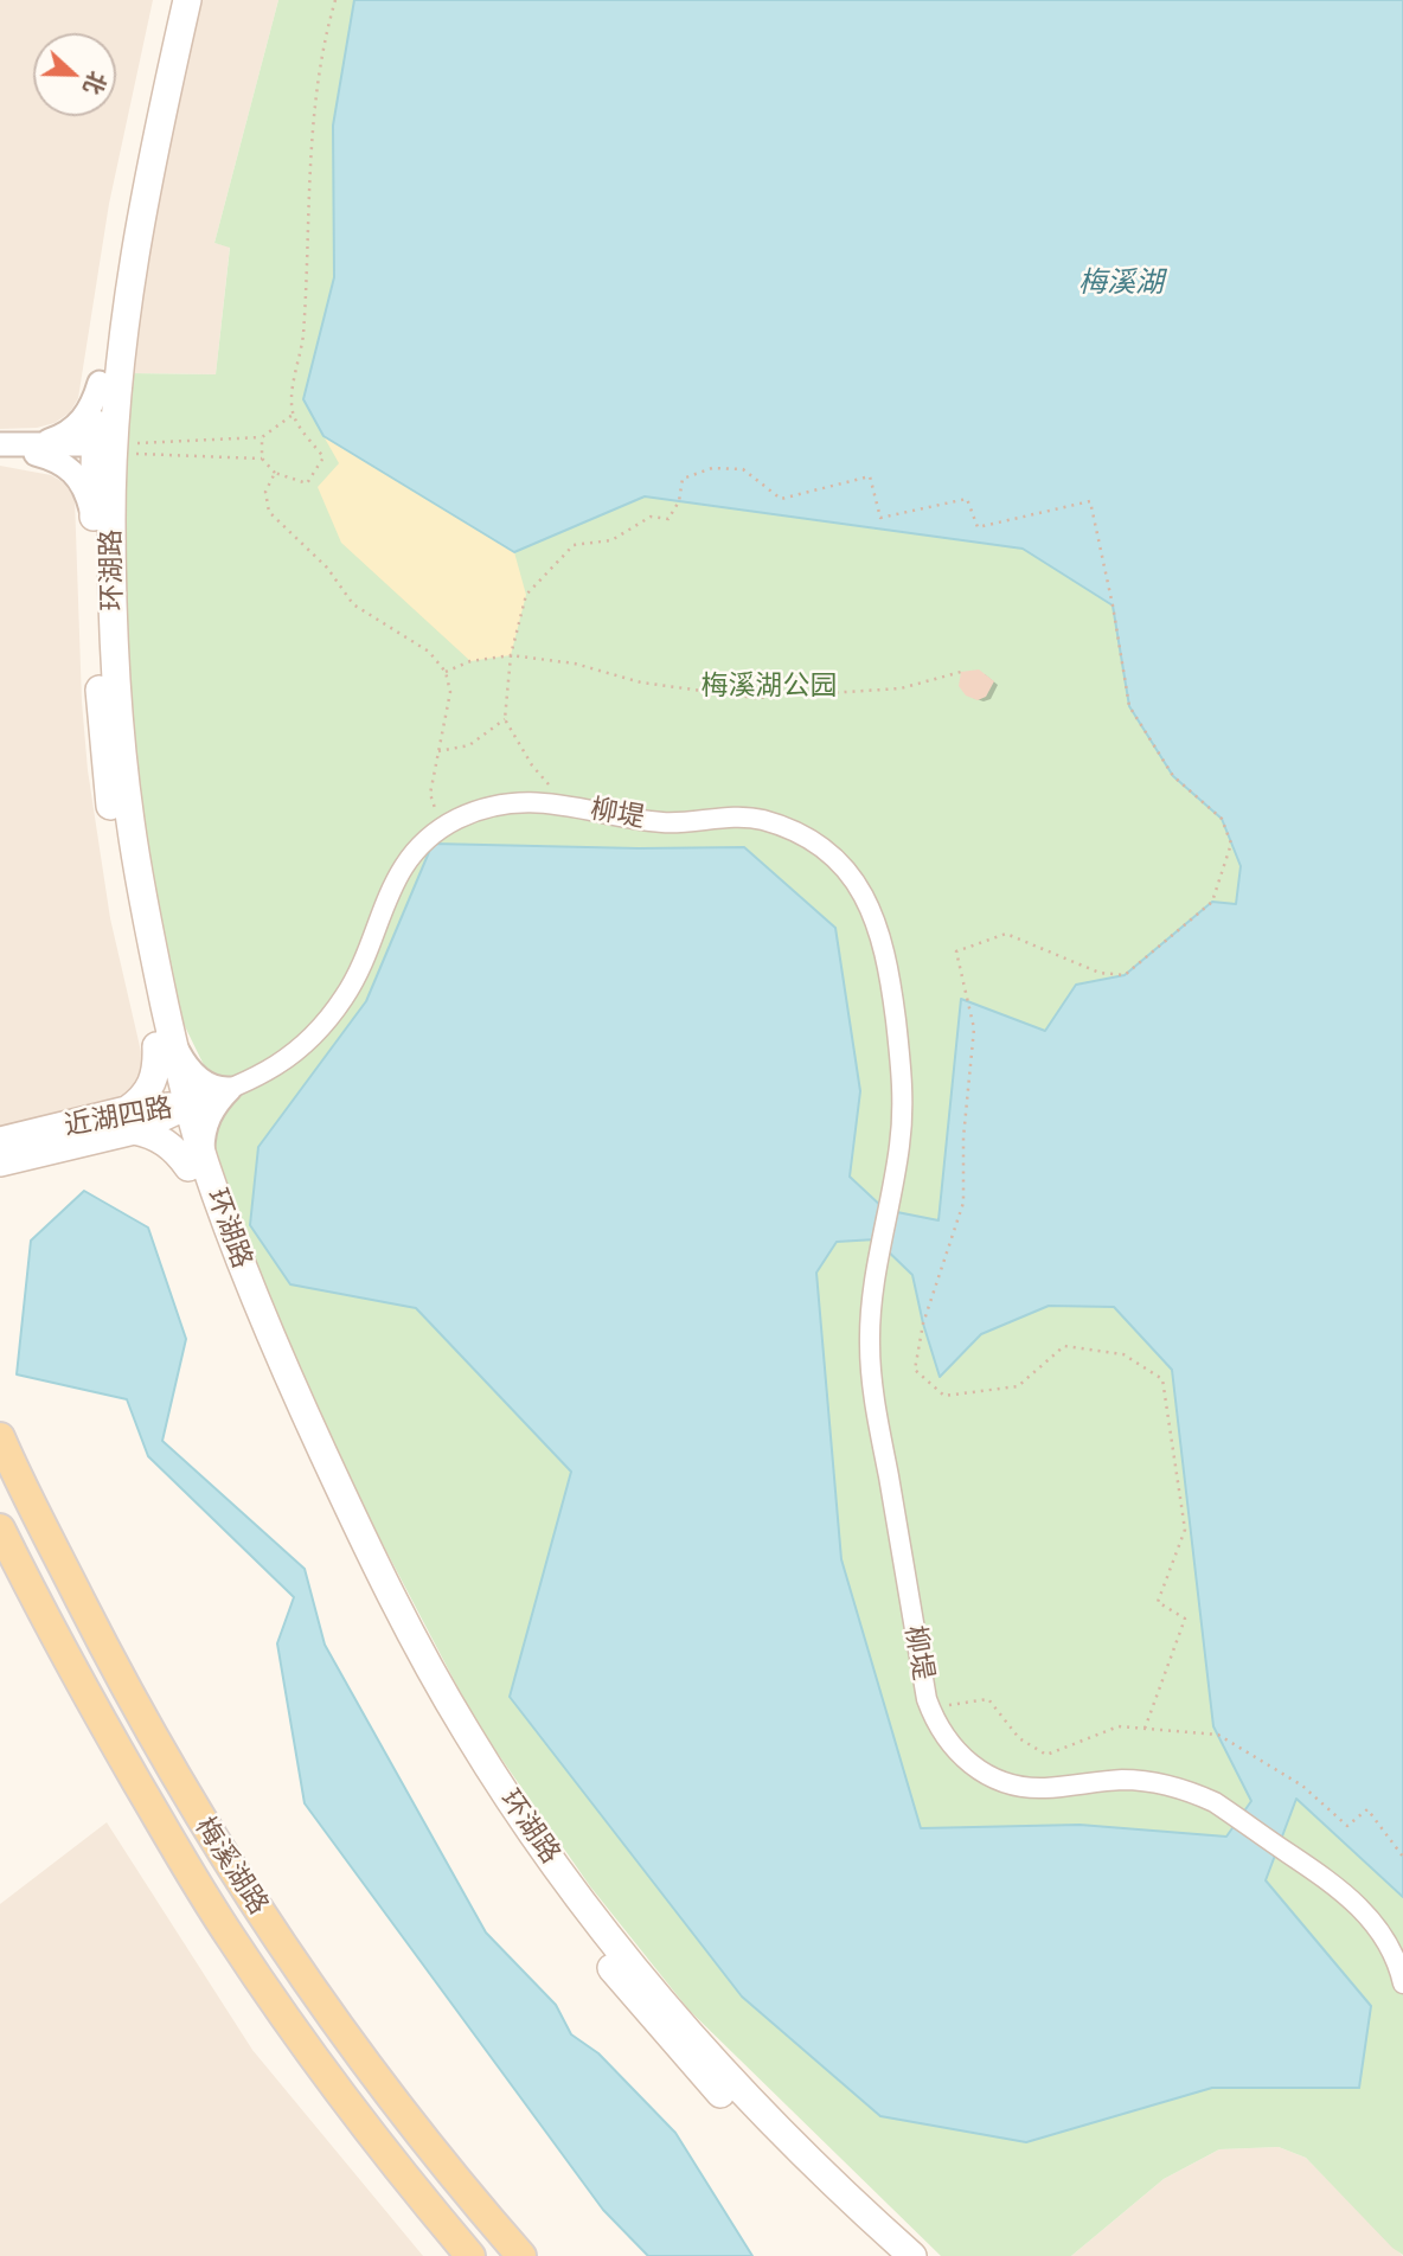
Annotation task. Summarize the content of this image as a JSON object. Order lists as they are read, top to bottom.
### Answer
{
  "streets": {
    "main road": ["环湖路", "近湖四路", "梅溪湖路"],
    "street": ["柳堤"]
  },
  "crossings": [
    ["环湖路", "柳堤"],
    ["环湖路", "近湖四路"],
    ["柳堤", "近湖四路"]
  ],
  "water": ["梅溪湖"],
  "parks": ["梅溪湖公园"],
  "north": "right"
}
